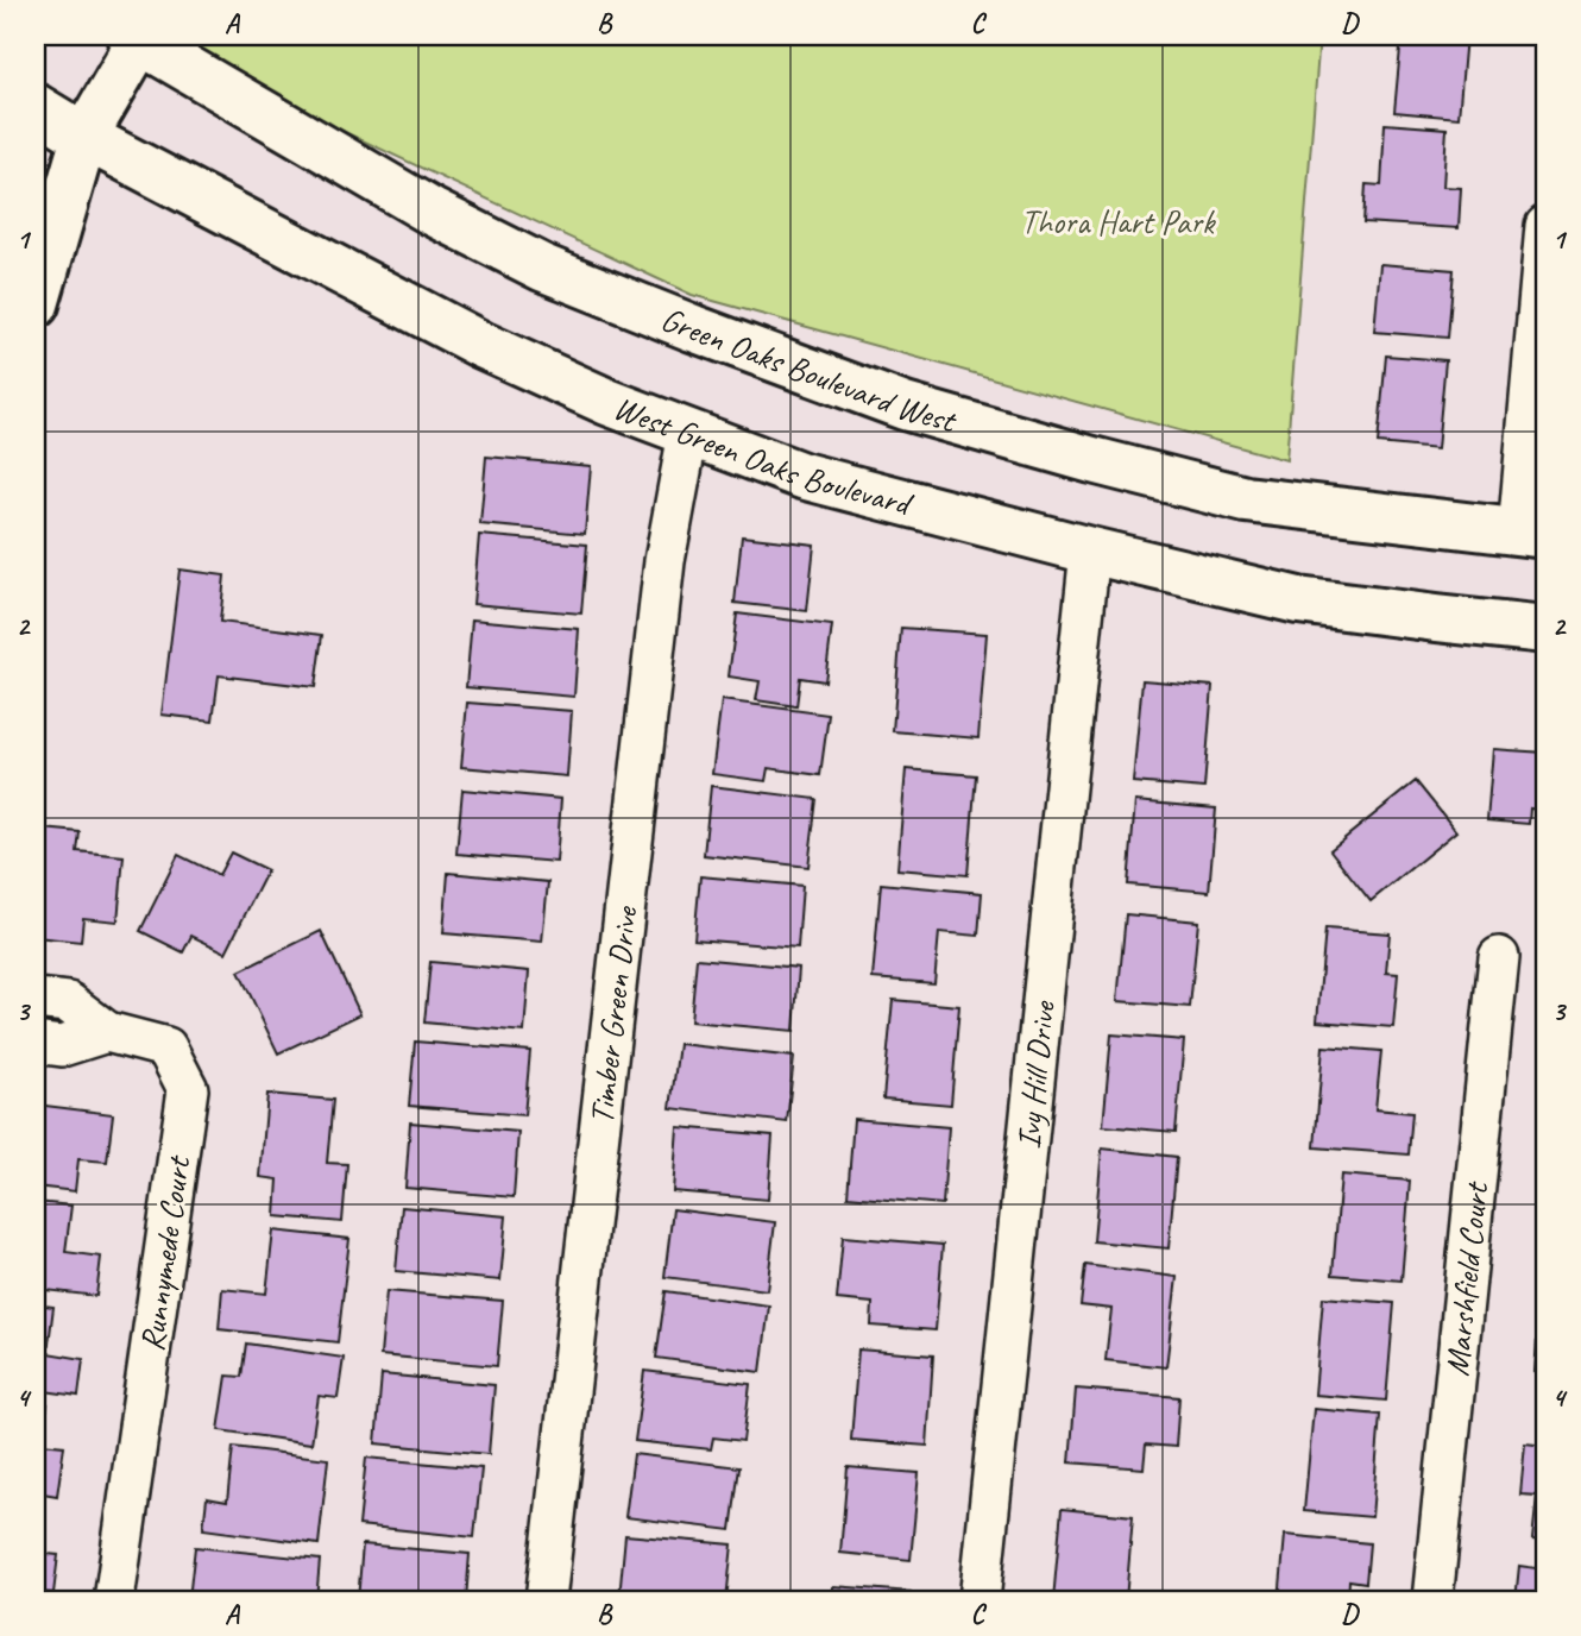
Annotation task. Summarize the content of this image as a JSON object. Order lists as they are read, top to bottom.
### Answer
{
  "streets": {
    "main road": ["Green Oaks Boulevard West", "West Green Oaks Boulevard"],
    "street": [
      "Timber Green Drive",
      "Ivy Hill Drive",
      "Runnymede Court",
      "Marshfield Court"
    ]
  },
  "crossings": [
    ["West Green Oaks Boulevard", "Timber Green Drive"],
    ["West Green Oaks Boulevard", "Ivy Hill Drive"]
  ],
  "parks": ["Thora Hart Park"],
  "grid": {
    "columns": [
      "A",
      "B",
      "C",
      "D"
    ],
    "rows": [
      "1",
      "2",
      "3",
      "4"
    ]
  }
}
